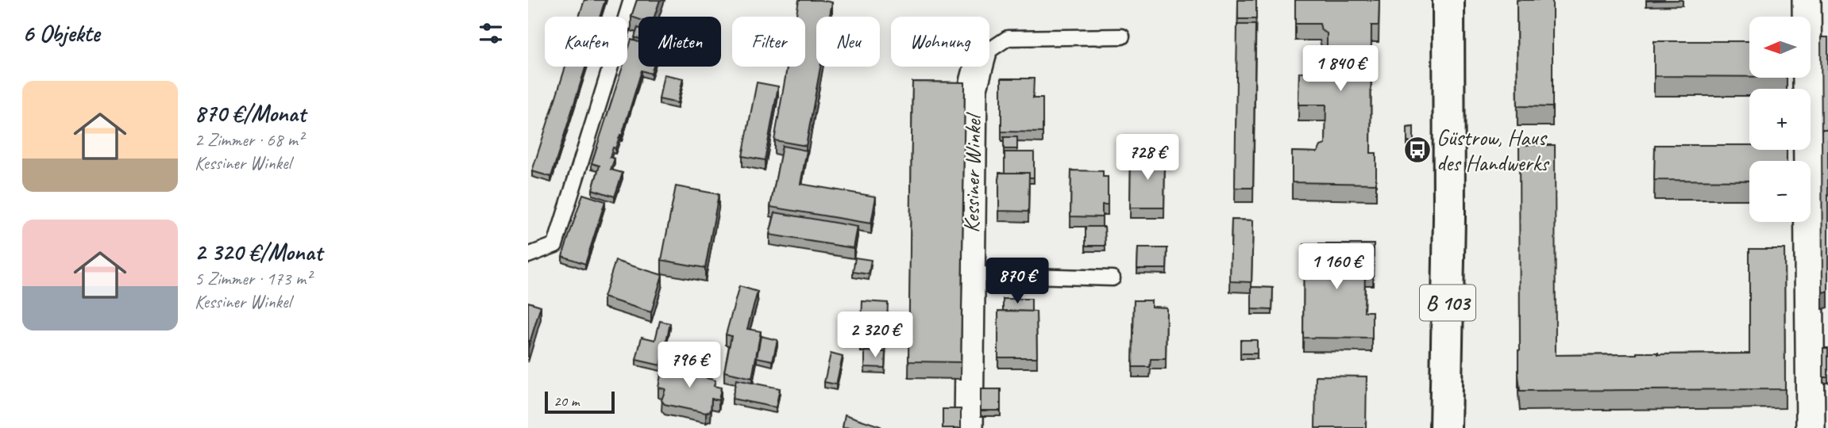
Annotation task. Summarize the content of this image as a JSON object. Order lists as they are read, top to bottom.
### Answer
{
  "streets": {
    "main road": ["B 103"],
    "street": ["Kessiner Winkel"]
  },
  "places": {
    "bus stop": ["Güstrow, Haus des Handwerks"]
  },
  "scale_bar": "20 m",
  "north": "left",
  "page": {
    "heading": "6 Objekte",
    "map_buttons": ["+", "−"],
    "chip": [
      "Kaufen",
      "Mieten",
      "Filter",
      "Neu",
      "Wohnung"
    ],
    "price": [
      "1 840 €",
      "728 €",
      "1 160 €",
      "870 €",
      "2 320 €",
      "796 €"
    ],
    "list": [
      {
        "name": "870 €/Monat",
        "note": "2 Zimmer · 68 m² · Kessiner Winkel"
      },
      {
        "name": "2 320 €/Monat",
        "note": "5 Zimmer · 173 m² · Kessiner Winkel"
      }
    ],
    "scale": "20 m"
  }
}
